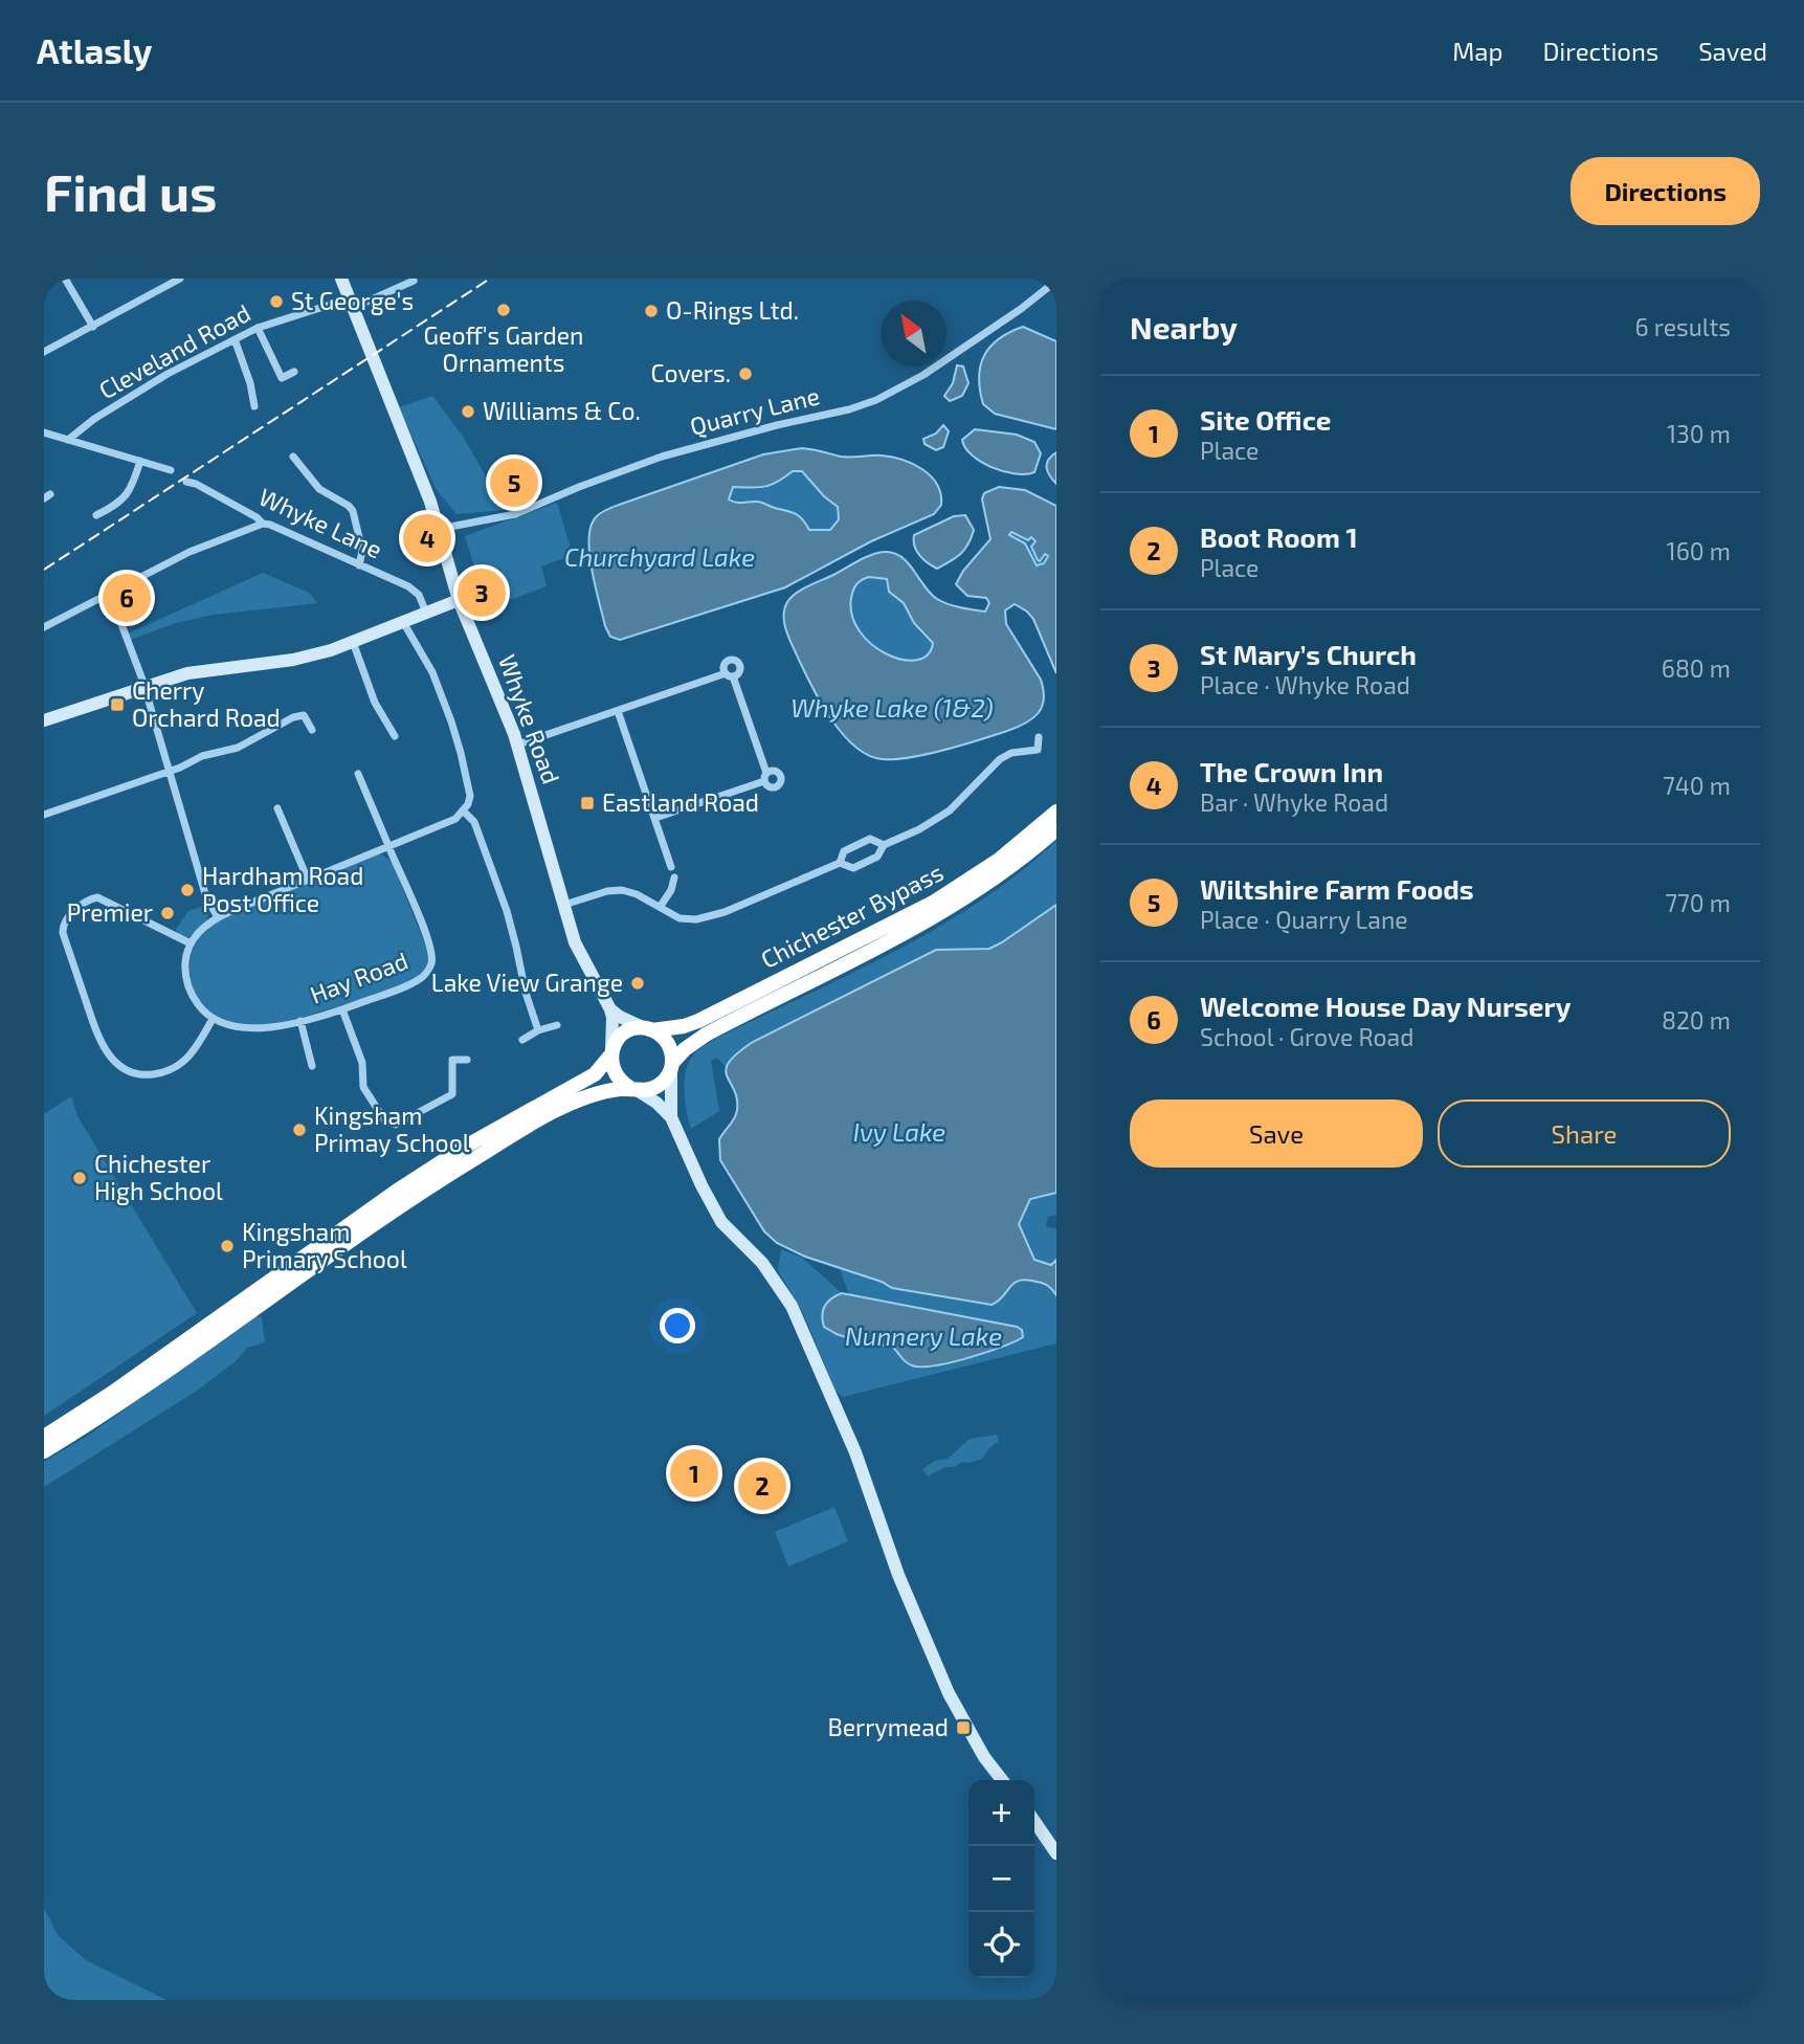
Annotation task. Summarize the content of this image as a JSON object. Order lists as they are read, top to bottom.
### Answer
{
  "streets": {
    "highway": ["Chichester Bypass"],
    "main road": ["Whyke Road"],
    "street": [
      "Cleveland Road",
      "Quarry Lane",
      "Whyke Lane",
      "Hay Road"
    ]
  },
  "crossings": [
    ["Cleveland Road", "Whyke Road"],
    ["Quarry Lane", "Whyke Road"],
    ["Whyke Road", "Chichester Bypass"]
  ],
  "water": [
    "Churchyard Lake",
    "Whyke Lake (1&2)",
    "Ivy Lake",
    "Nunnery Lake"
  ],
  "places": {
    "other": [
      "St George's",
      "Geoff's Garden Ornaments",
      "O-Rings Ltd.",
      "Covers.",
      "Williams & Co.",
      "Hardham Road Post Office",
      "Premier",
      "Lake View Grange",
      "Kingsham Primay School",
      "Chichester High School",
      "Kingsham Primary School"
    ],
    "transit": ["Cherry Orchard Road", "Eastland Road", "Berrymead"]
  },
  "north": "top left",
  "page": {
    "header": "Atlasly",
    "nav": ["Map", "Directions", "Saved"],
    "buttons": [
      "Directions",
      ["Save", "Share"]
    ],
    "title": "Find us",
    "heading": ["Nearby", "6 results"],
    "list": [
      {
        "mark": "1",
        "name": "Site Office",
        "note": "Place",
        "value": "130 m"
      },
      {
        "mark": "2",
        "name": "Boot Room 1",
        "note": "Place",
        "value": "160 m"
      },
      {
        "mark": "3",
        "name": "St Mary’s Church",
        "note": "Place · Whyke Road",
        "value": "680 m"
      },
      {
        "mark": "4",
        "name": "The Crown Inn",
        "note": "Bar · Whyke Road",
        "value": "740 m"
      },
      {
        "mark": "5",
        "name": "Wiltshire Farm Foods",
        "note": "Place · Quarry Lane",
        "value": "770 m"
      },
      {
        "mark": "6",
        "name": "Welcome House Day Nursery",
        "note": "School · Grove Road",
        "value": "820 m"
      }
    ],
    "pins": [
      "5",
      "4",
      "3",
      "6",
      "1",
      "2"
    ],
    "map_buttons": ["+", "−"]
  }
}
